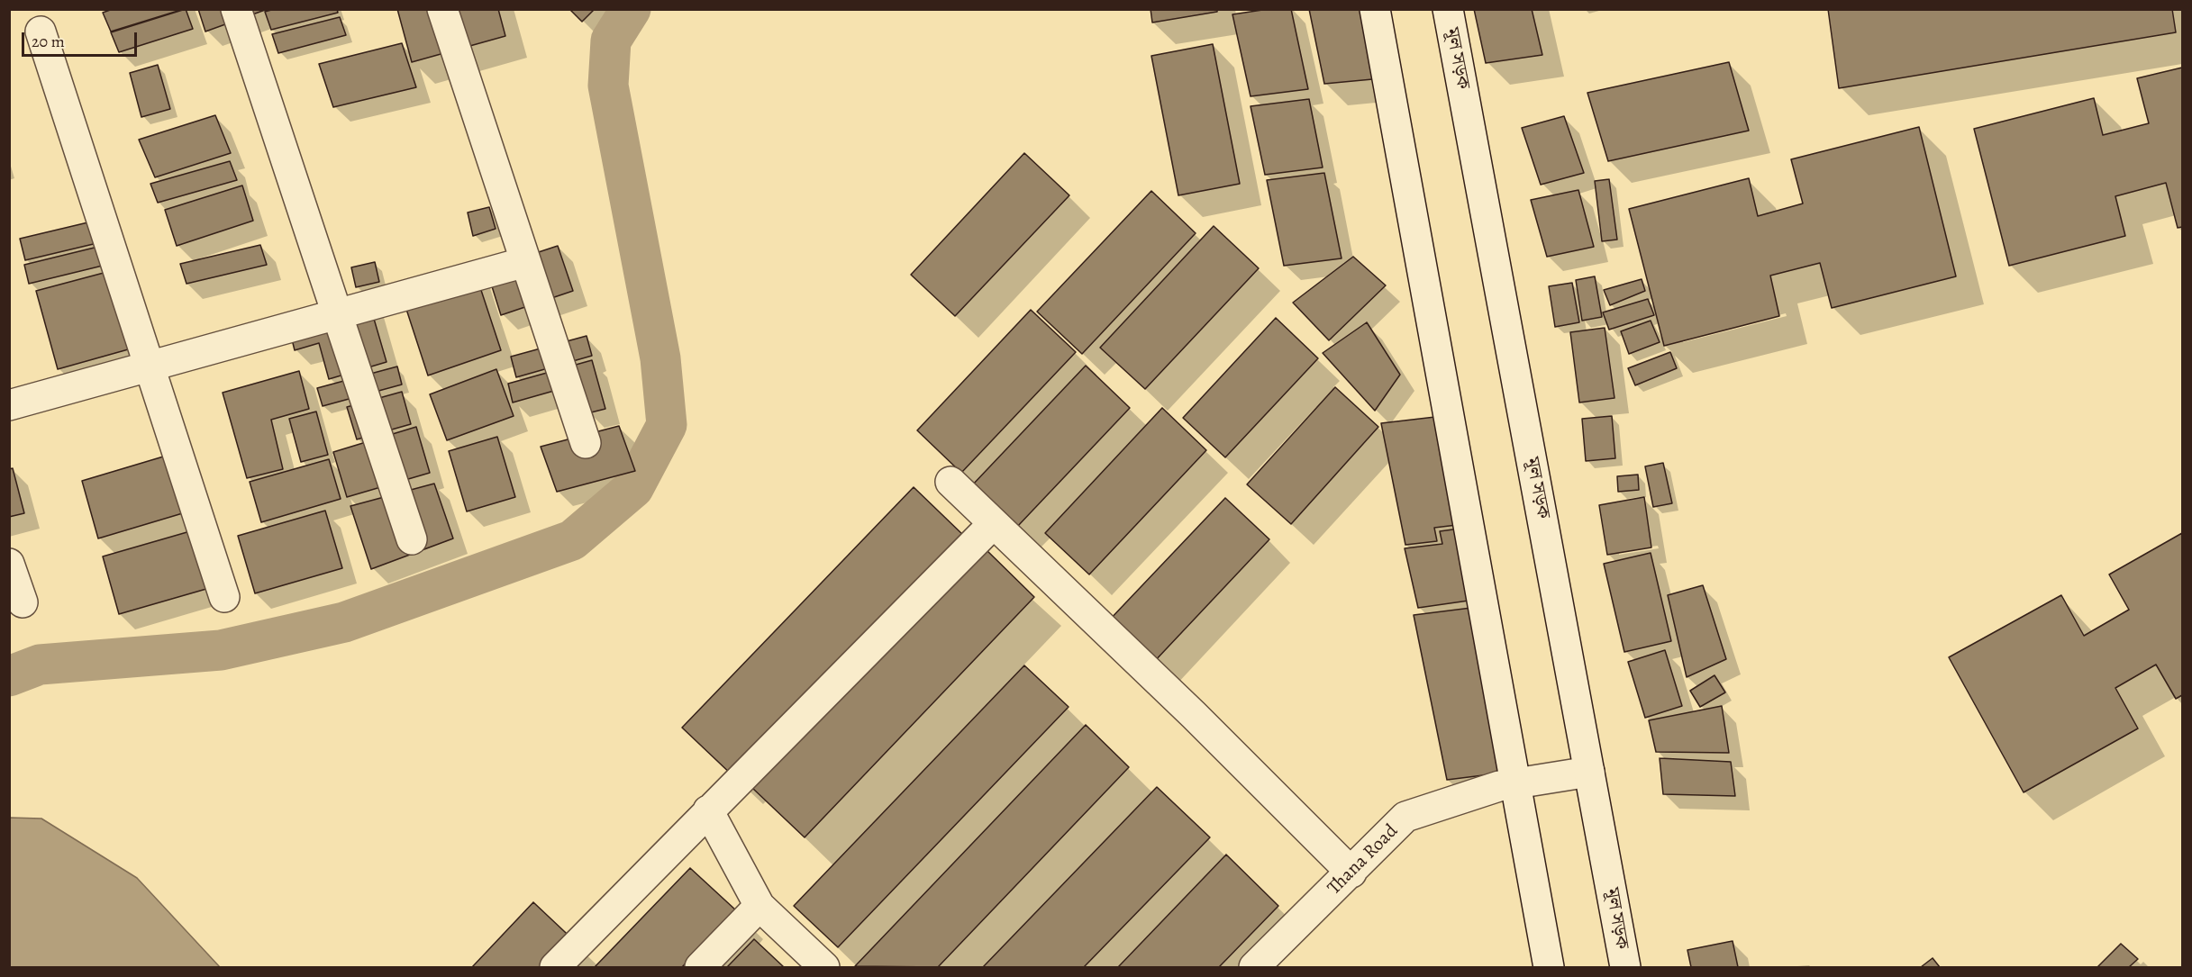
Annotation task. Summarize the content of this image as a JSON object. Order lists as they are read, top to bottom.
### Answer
{
  "streets": {
    "street": ["মূল সড়ক", "Thana Road"]
  },
  "crossings": [
    ["মূল সড়ক", "Thana Road"]
  ],
  "scale_bar": "20 m"
}
